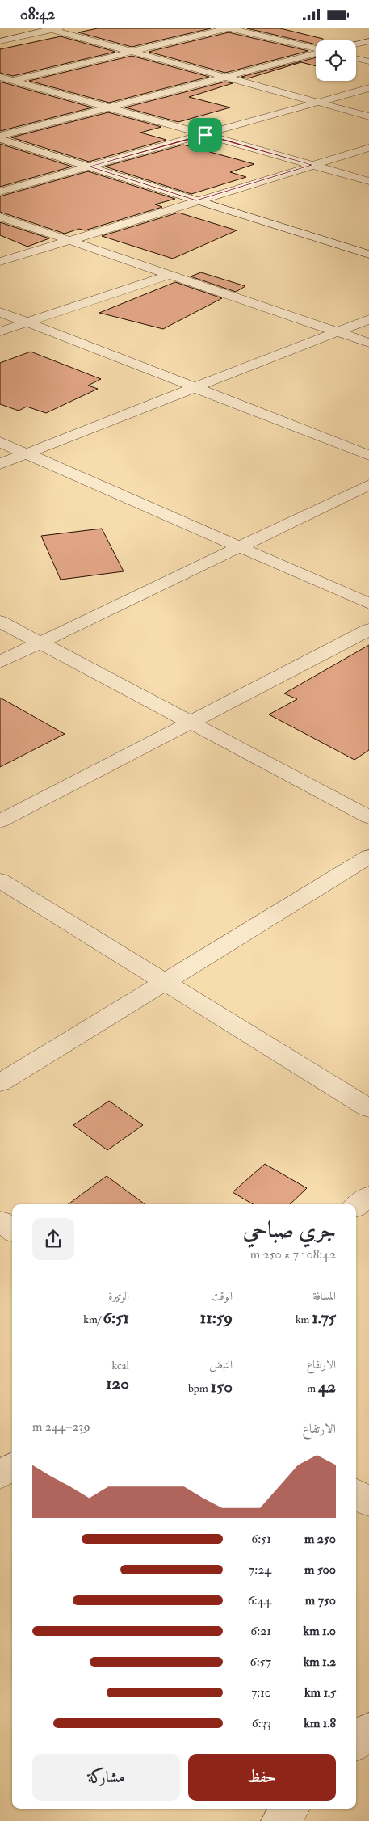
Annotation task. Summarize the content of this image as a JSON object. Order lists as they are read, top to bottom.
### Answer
{
  "page": {
    "status": "08:42",
    "heading": ["جري صباحي", "08:42 · 7 × 250 m"],
    "stats": [
      ["المسافة", "1.75 km"],
      ["الوقت", "11:59"],
      ["الوتيرة", "6:51 /km"],
      ["الارتفاع", "42 m"],
      ["النبض", "150 bpm"],
      ["kcal", "120"]
    ],
    "chart": ["الارتفاع", "239–244 m"],
    "list": [
      {
        "name": "250 m",
        "note": "6:51"
      },
      {
        "name": "500 m",
        "note": "7:24"
      },
      {
        "name": "750 m",
        "note": "6:44"
      },
      {
        "name": "1.0 km",
        "note": "6:21"
      },
      {
        "name": "1.2 km",
        "note": "6:57"
      },
      {
        "name": "1.5 km",
        "note": "7:10"
      },
      {
        "name": "1.8 km",
        "note": "6:33"
      }
    ],
    "buttons": ["حفظ", "مشاركة"]
  }
}
